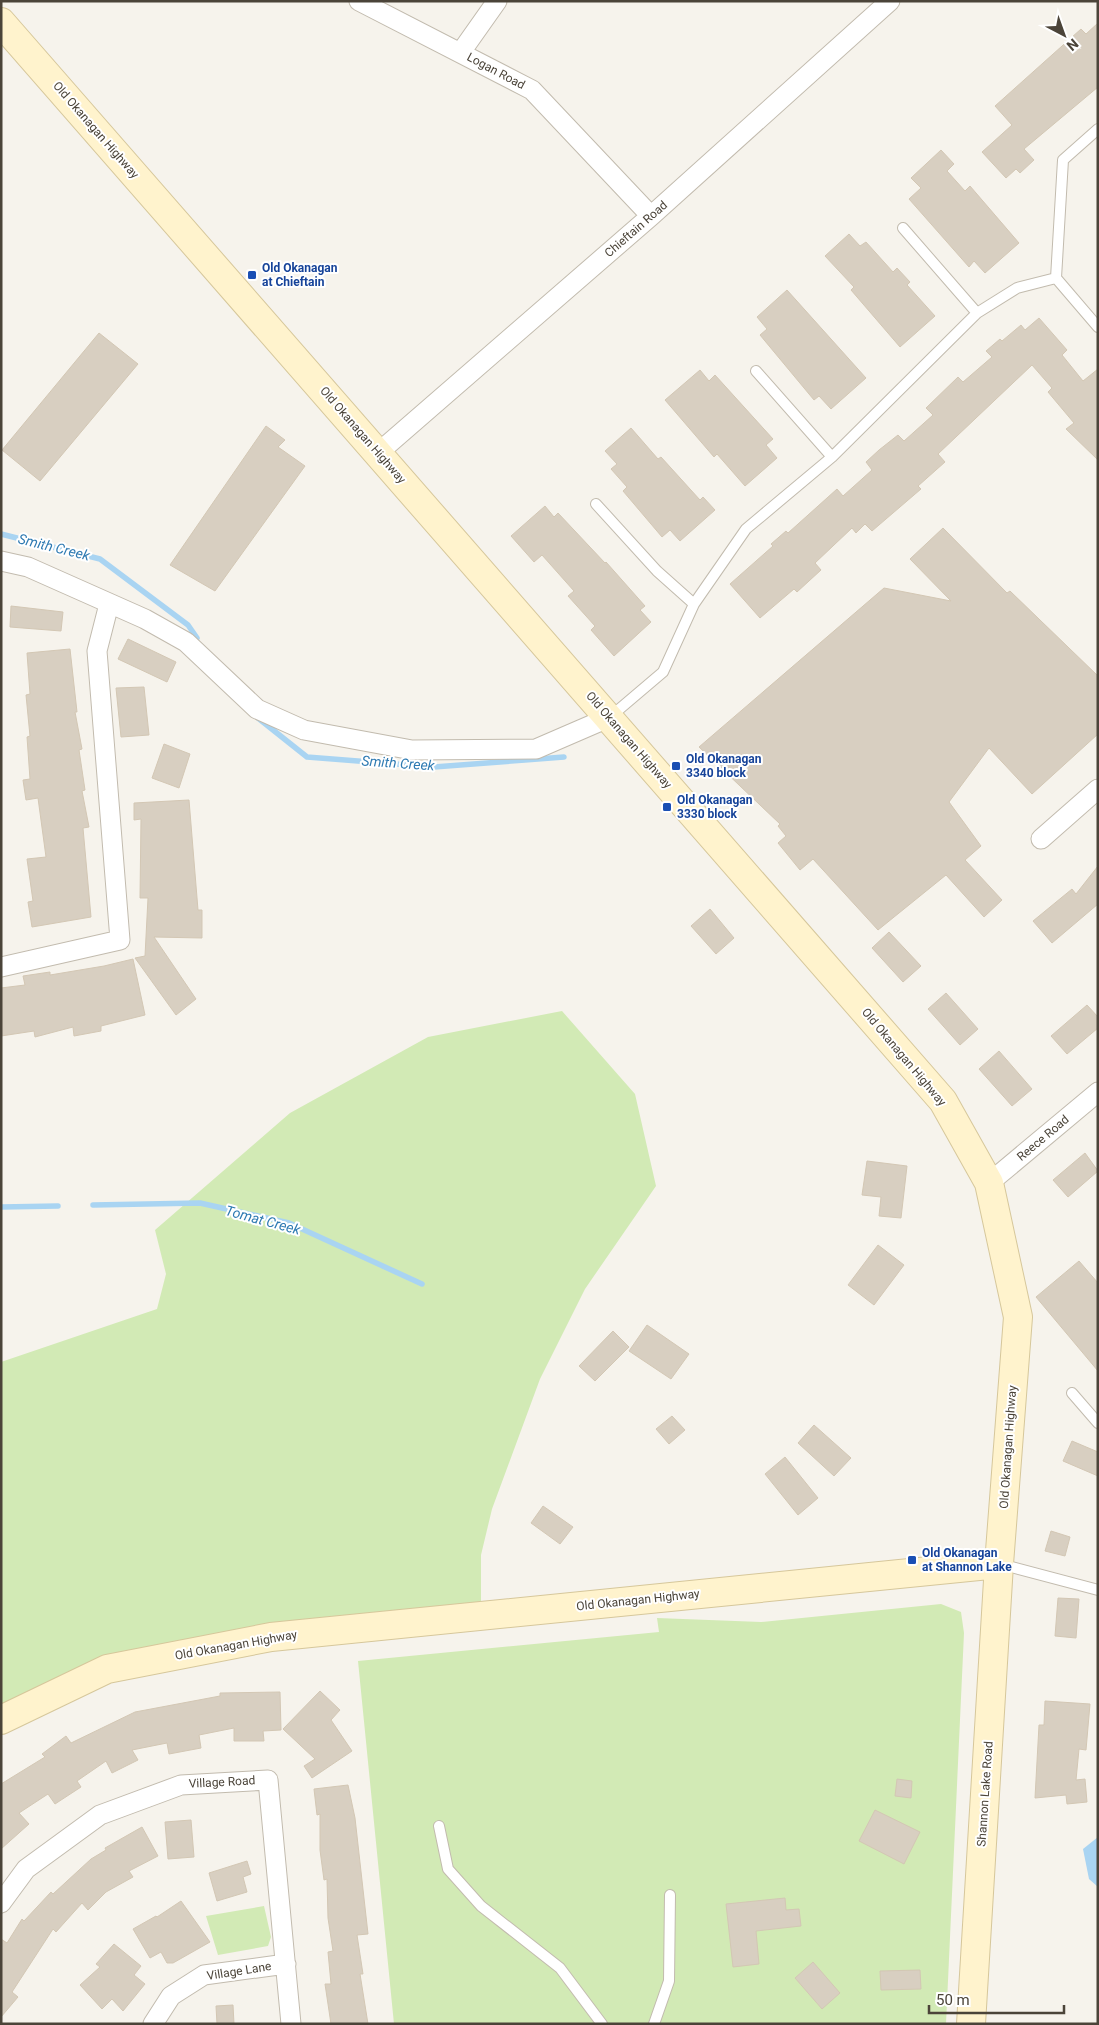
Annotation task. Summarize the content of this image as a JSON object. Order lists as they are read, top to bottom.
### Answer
{
  "streets": {
    "main road": ["Old Okanagan Highway", "Shannon Lake Road"],
    "street": [
      "Logan Road",
      "Chieftain Road",
      "Reece Road",
      "Village Road",
      "Village Lane"
    ]
  },
  "crossings": [
    ["Logan Road", "Chieftain Road"],
    ["Old Okanagan Highway", "Chieftain Road"],
    ["Old Okanagan Highway", "Reece Road"],
    ["Old Okanagan Highway", "Shannon Lake Road"],
    ["Village Road", "Village Lane"]
  ],
  "water": ["Smith Creek", "Tomat Creek"],
  "places": {
    "transit": [
      "Old Okanagan at Chieftain",
      "Old Okanagan 3340 block",
      "Old Okanagan 3330 block",
      "Old Okanagan at Shannon Lake"
    ]
  },
  "scale_bar": "50 m",
  "north": "bottom right"
}
